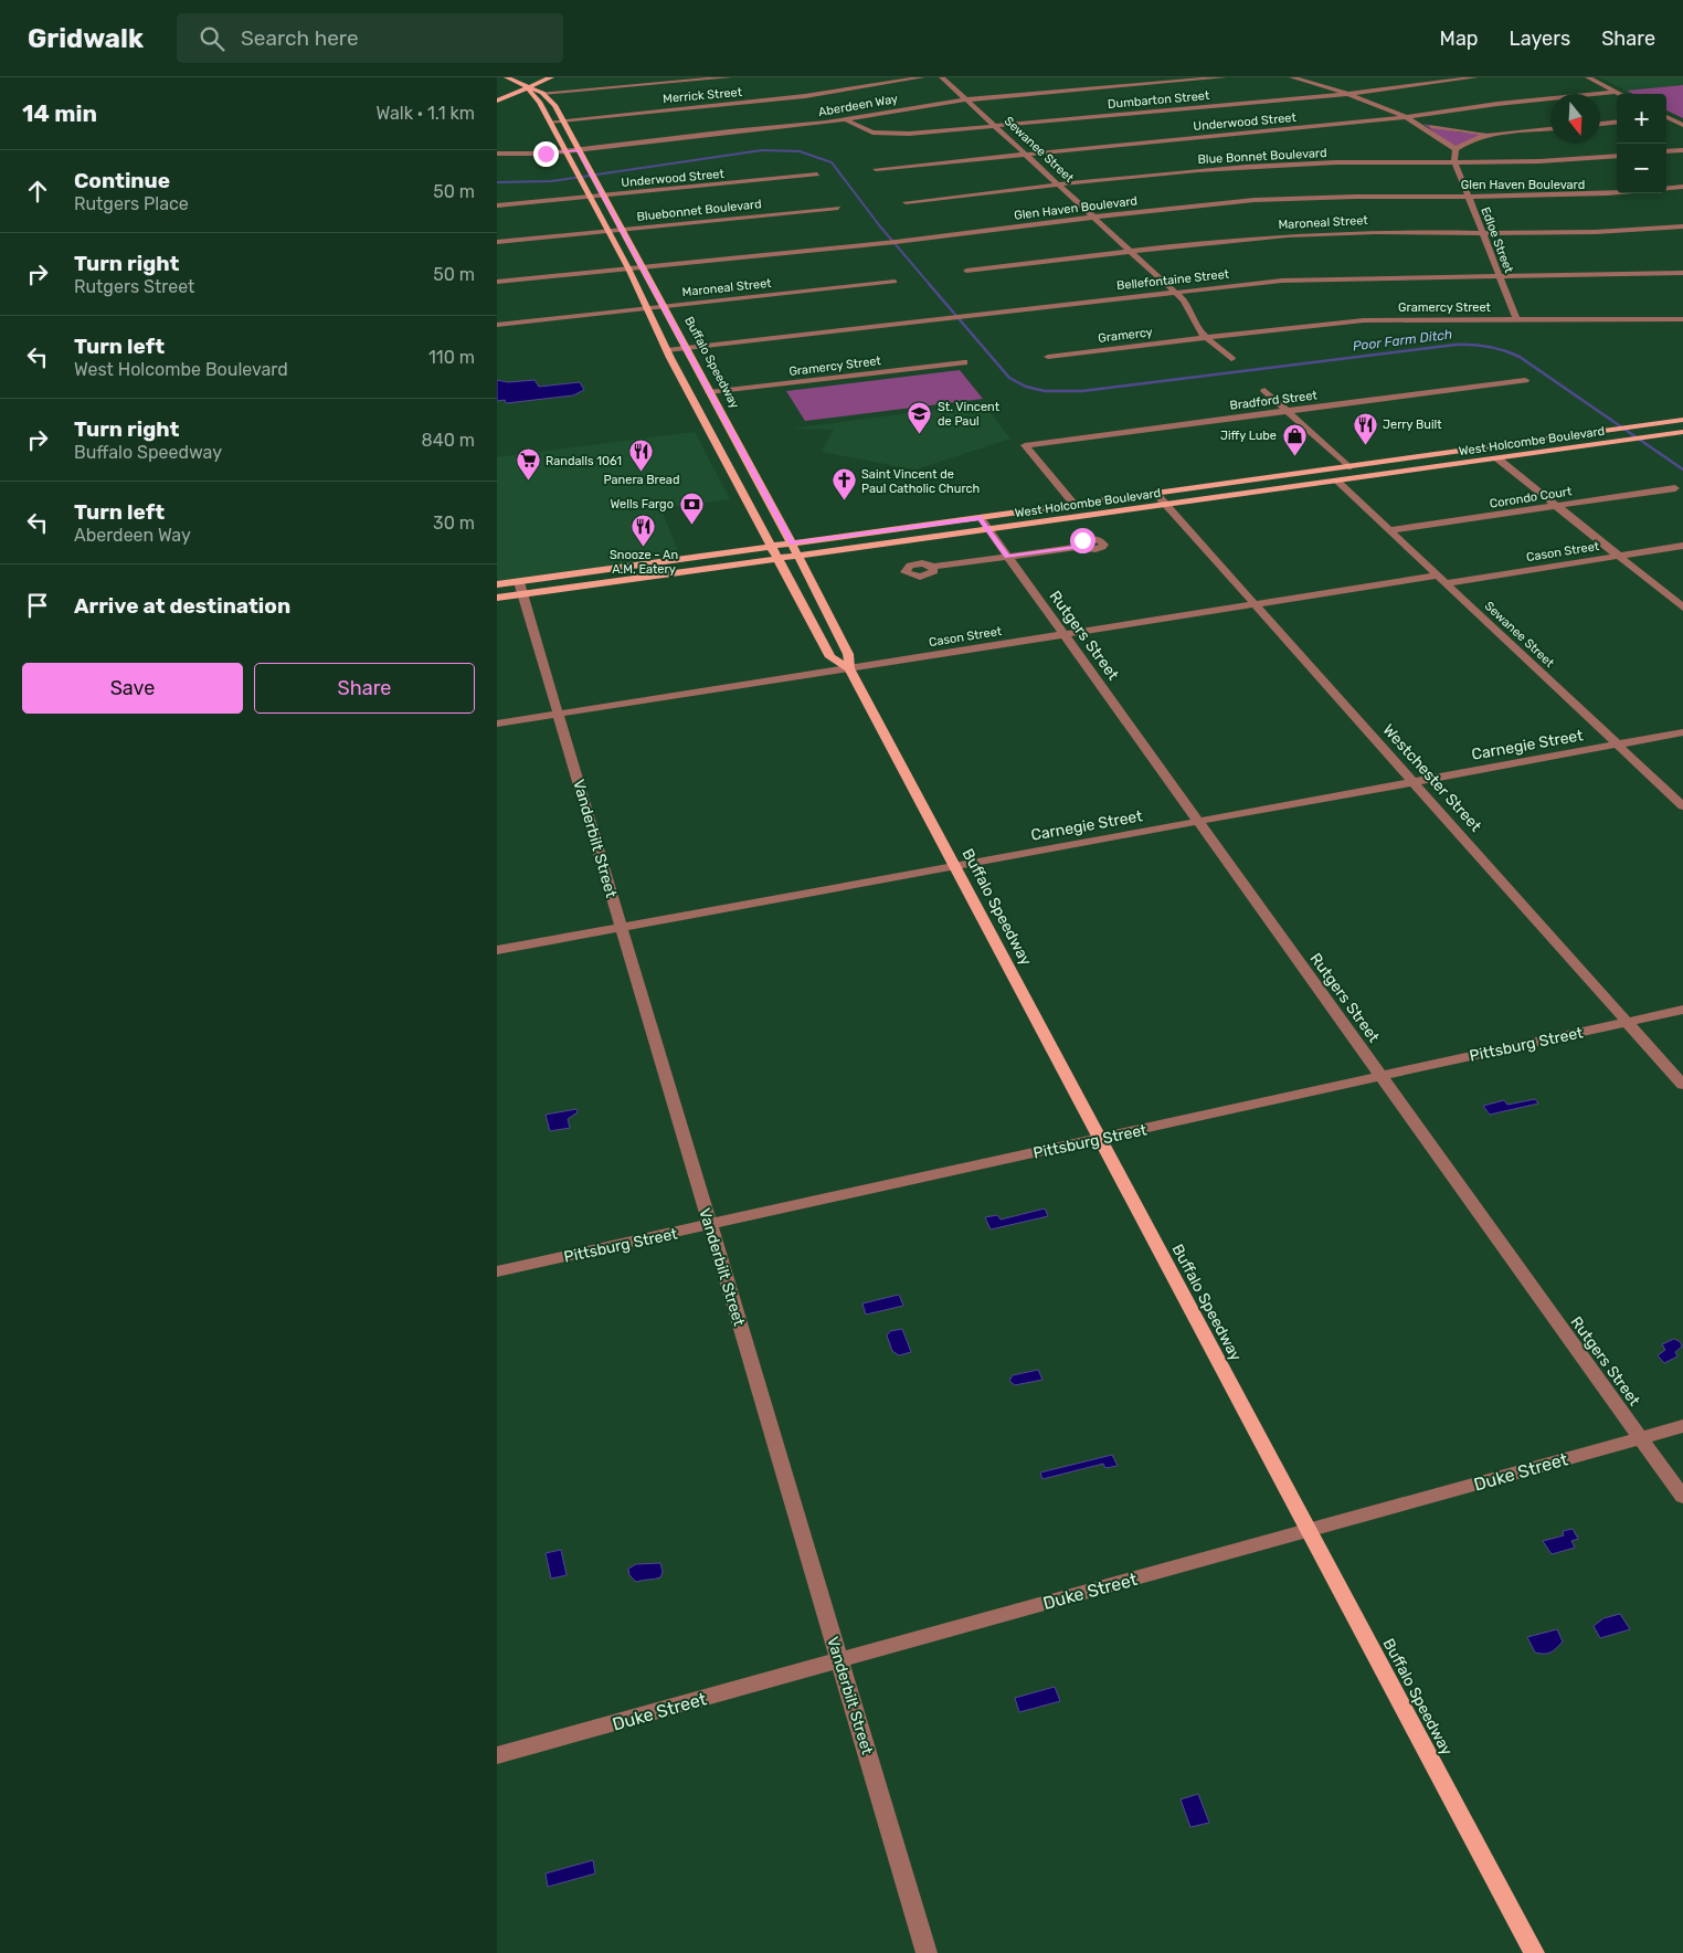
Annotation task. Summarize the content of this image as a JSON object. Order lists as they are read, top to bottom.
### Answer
{
  "streets": {
    "main road": ["Buffalo Speedway", "West Holcombe Boulevard"],
    "street": [
      "Merrick Street",
      "Dumbarton Street",
      "Aberdeen Way",
      "Underwood Street",
      "Sewanee Street",
      "Blue Bonnet Boulevard",
      "Glen Haven Boulevard",
      "Bluebonnet Boulevard",
      "Maroneal Street",
      "Edloe Street",
      "Bellefontaine Street",
      "Gramercy Street",
      "Gramercy",
      "Bradford Street",
      "Corondo Court",
      "Cason Street",
      "Rutgers Street",
      "Carnegie Street",
      "Westchester Street",
      "Vanderbilt Street",
      "Pittsburg Street",
      "Duke Street"
    ]
  },
  "crossings": [
    ["Merrick Street", "Buffalo Speedway"],
    ["Dumbarton Street", "Aberdeen Way"],
    ["Dumbarton Street", "Sewanee Street"],
    ["Aberdeen Way", "Sewanee Street"],
    ["Aberdeen Way", "Buffalo Speedway"],
    ["Underwood Street", "Sewanee Street"],
    ["Underwood Street", "Buffalo Speedway"],
    ["Sewanee Street", "Blue Bonnet Boulevard"],
    ["Sewanee Street", "Glen Haven Boulevard"],
    ["Sewanee Street", "Maroneal Street"],
    ["Sewanee Street", "Bellefontaine Street"],
    ["Sewanee Street", "Gramercy Street"],
    ["Sewanee Street", "Gramercy"],
    ["Sewanee Street", "West Holcombe Boulevard"],
    ["Sewanee Street", "Corondo Court"],
    ["Sewanee Street", "Cason Street"],
    ["Sewanee Street", "Carnegie Street"],
    ["Blue Bonnet Boulevard", "Edloe Street"],
    ["Glen Haven Boulevard", "Edloe Street"],
    ["Glen Haven Boulevard", "Buffalo Speedway"],
    ["Bluebonnet Boulevard", "Buffalo Speedway"],
    ["Maroneal Street", "Edloe Street"],
    ["Maroneal Street", "Buffalo Speedway"],
    ["Edloe Street", "Bellefontaine Street"],
    ["Edloe Street", "Gramercy Street"],
    ["Bellefontaine Street", "Buffalo Speedway"],
    ["Gramercy Street", "Gramercy"],
    ["Gramercy Street", "Buffalo Speedway"],
    ["Buffalo Speedway", "West Holcombe Boulevard"],
    ["Buffalo Speedway", "Cason Street"],
    ["Buffalo Speedway", "Carnegie Street"],
    ["Buffalo Speedway", "Pittsburg Street"],
    ["Buffalo Speedway", "Duke Street"],
    ["Bradford Street", "West Holcombe Boulevard"],
    ["West Holcombe Boulevard", "Rutgers Street"],
    ["West Holcombe Boulevard", "Westchester Street"],
    ["West Holcombe Boulevard", "Vanderbilt Street"],
    ["Cason Street", "Rutgers Street"],
    ["Cason Street", "Westchester Street"],
    ["Cason Street", "Vanderbilt Street"],
    ["Rutgers Street", "Carnegie Street"],
    ["Rutgers Street", "Pittsburg Street"],
    ["Rutgers Street", "Duke Street"],
    ["Carnegie Street", "Westchester Street"],
    ["Carnegie Street", "Vanderbilt Street"],
    ["Westchester Street", "Pittsburg Street"],
    ["Vanderbilt Street", "Pittsburg Street"],
    ["Vanderbilt Street", "Duke Street"]
  ],
  "water": ["Poor Farm Ditch"],
  "places": {
    "school or university": ["St. Vincent de Paul"],
    "restaurant": ["Jerry Built", "Panera Bread", "Snooze - An A.M. Eatery"],
    "shop": ["Jiffy Lube"],
    "supermarket": ["Randalls 1061"],
    "church": ["Saint Vincent de Paul Catholic Church"],
    "bank": ["Wells Fargo"]
  },
  "north": "bottom",
  "page": {
    "header": "Gridwalk",
    "search": "Search here",
    "nav": ["Map", "Layers", "Share"],
    "heading": ["14 min", "Walk · 1.1 km"],
    "map_buttons": ["+", "−"],
    "list": [
      ["Continue", "Rutgers Place", "50 m"],
      ["Turn right", "Rutgers Street", "50 m"],
      ["Turn left", "West Holcombe Boulevard", "110 m"],
      ["Turn right", "Buffalo Speedway", "840 m"],
      ["Turn left", "Aberdeen Way", "30 m"],
      "Arrive at destination"
    ],
    "buttons": ["Save", "Share"]
  }
}
